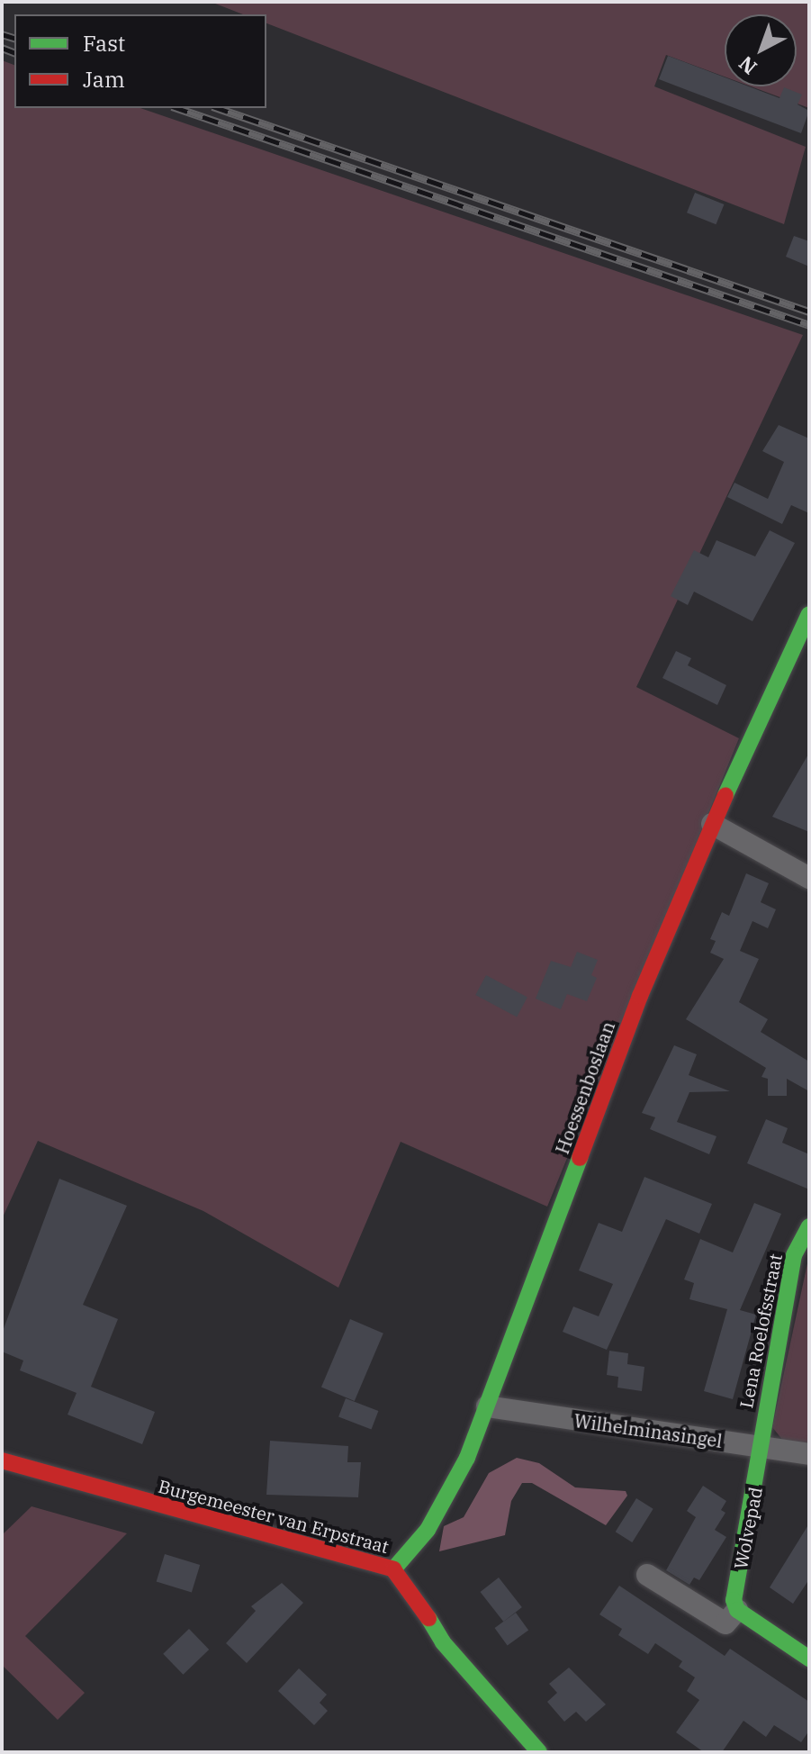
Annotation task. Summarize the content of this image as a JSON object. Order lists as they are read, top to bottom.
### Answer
{
  "streets": {
    "street": [
      "Hoessenboslaan",
      "Lena Roelofsstraat",
      "Wilhelminasingel",
      "Burgemeester van Erpstraat",
      "Wolvepad"
    ]
  },
  "crossings": [
    ["Hoessenboslaan", "Wilhelminasingel"],
    ["Hoessenboslaan", "Burgemeester van Erpstraat"],
    ["Lena Roelofsstraat", "Wilhelminasingel"],
    ["Lena Roelofsstraat", "Wolvepad"],
    ["Wilhelminasingel", "Wolvepad"]
  ],
  "legend": ["Fast", "Jam"],
  "north": "bottom left"
}
